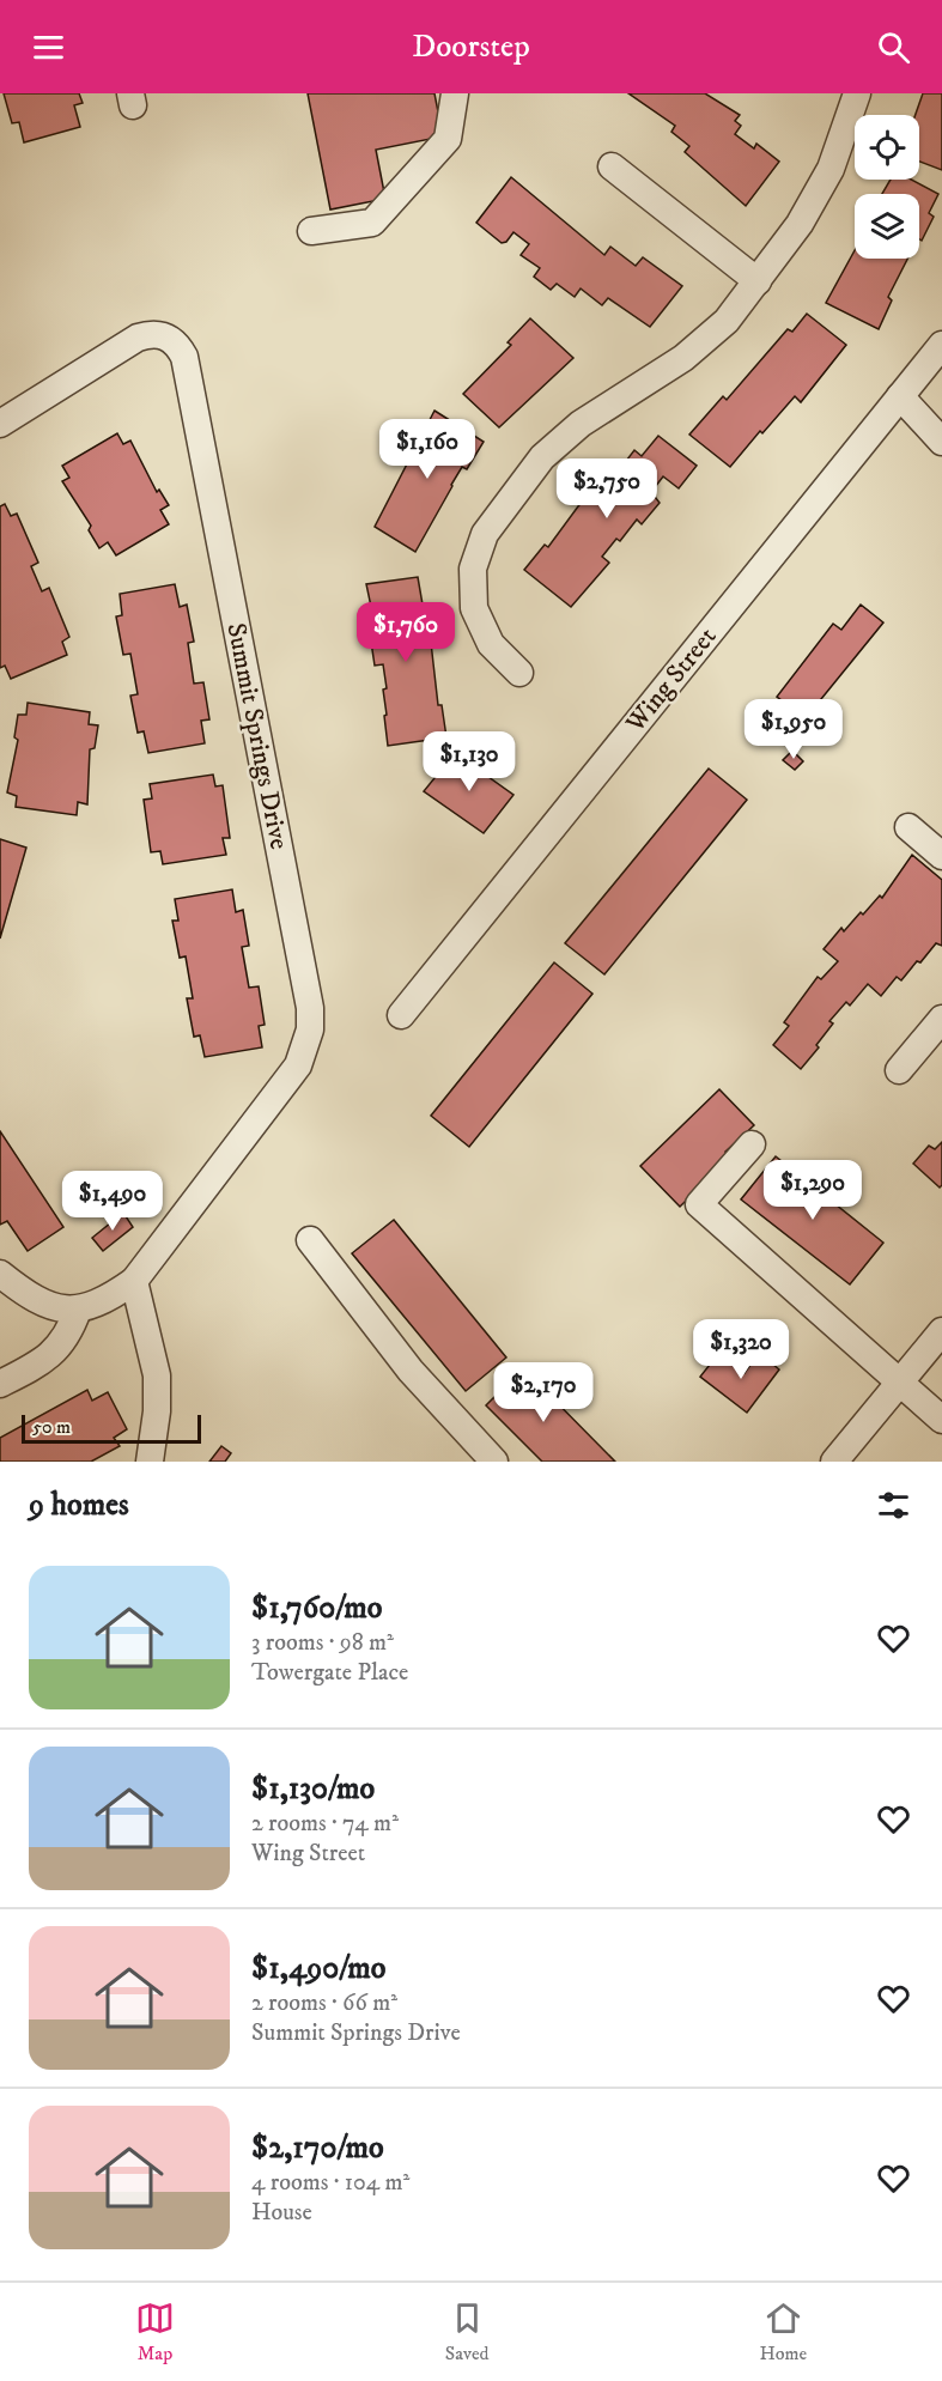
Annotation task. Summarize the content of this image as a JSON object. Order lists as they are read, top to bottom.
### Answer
{
  "streets": {
    "street": ["Wing Street", "Summit Springs Drive"]
  },
  "scale_bar": "50 m",
  "page": {
    "header": "Doorstep",
    "price": [
      "$1,160",
      "$2,750",
      "$1,760",
      "$1,950",
      "$1,130",
      "$1,290",
      "$1,490",
      "$1,320",
      "$2,170"
    ],
    "scale": "50 m",
    "heading": "9 homes",
    "list": [
      {
        "name": "$1,760/mo",
        "note": "3 rooms · 98 m² · Towergate Place"
      },
      {
        "name": "$1,130/mo",
        "note": "2 rooms · 74 m² · Wing Street"
      },
      {
        "name": "$1,490/mo",
        "note": "2 rooms · 66 m² · Summit Springs Drive"
      },
      {
        "name": "$2,170/mo",
        "note": "4 rooms · 104 m² · House"
      }
    ],
    "tabs": ["Map", "Saved", "Home"]
  }
}
